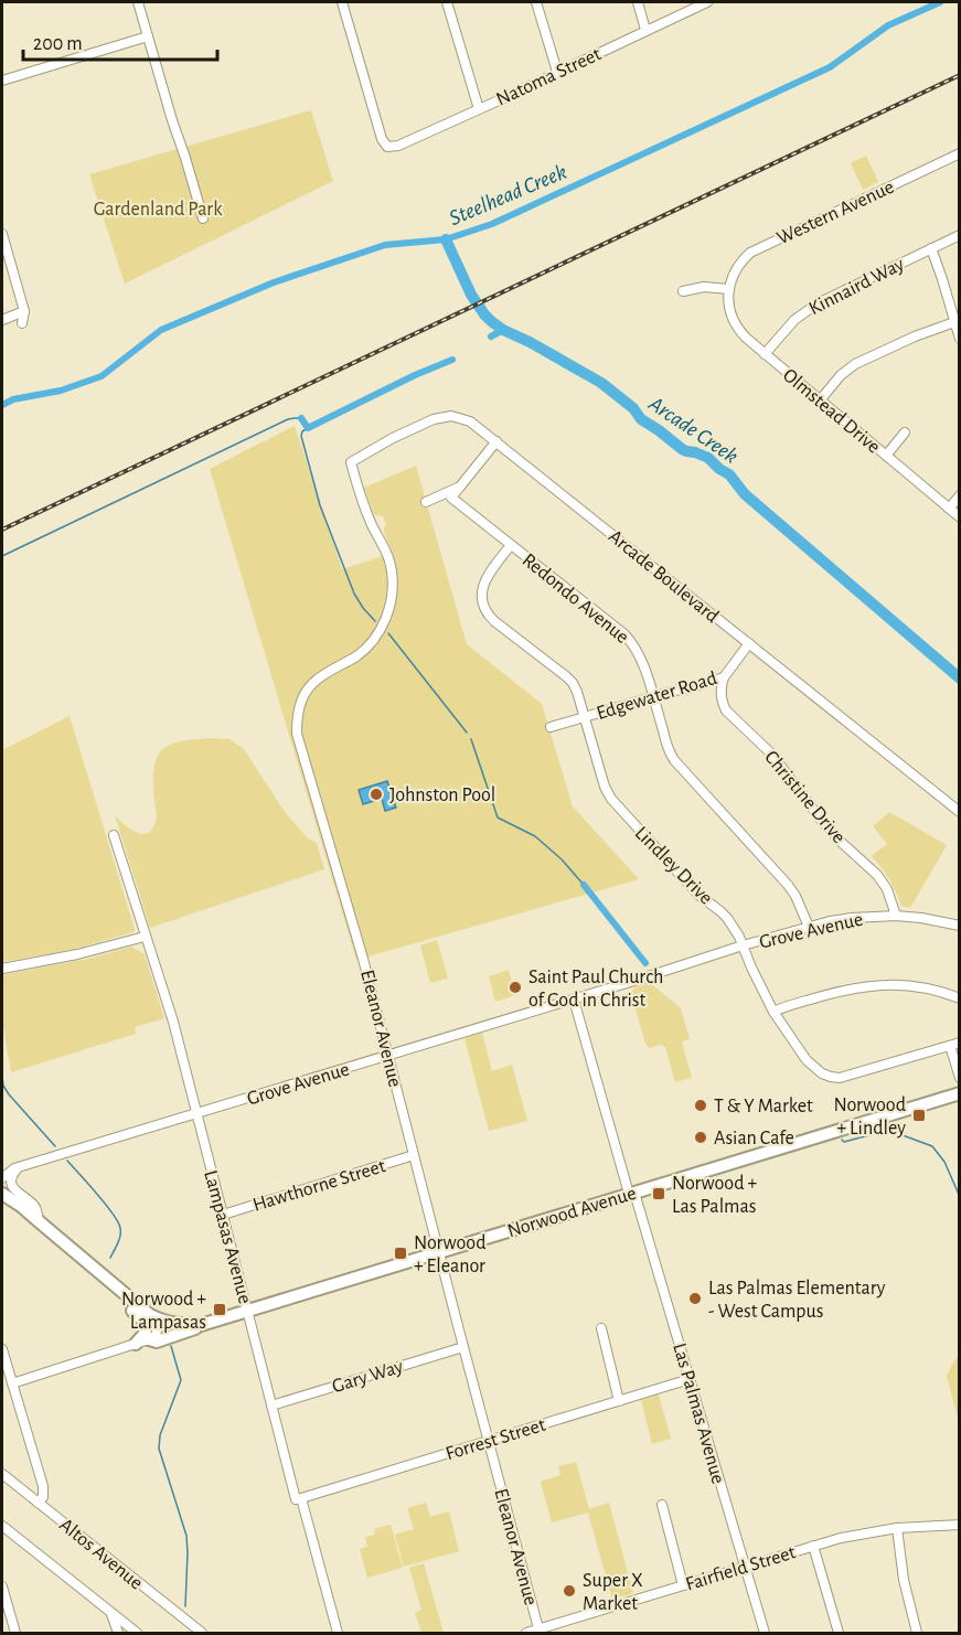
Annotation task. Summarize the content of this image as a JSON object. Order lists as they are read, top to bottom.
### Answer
{
  "streets": {
    "main road": ["Norwood Avenue"],
    "street": [
      "Natoma Street",
      "Western Avenue",
      "Kinnaird Way",
      "Olmstead Drive",
      "Arcade Boulevard",
      "Redondo Avenue",
      "Edgewater Road",
      "Christine Drive",
      "Lindley Drive",
      "Grove Avenue",
      "Eleanor Avenue",
      "Hawthorne Street",
      "Lampasas Avenue",
      "Gary Way",
      "Las Palmas Avenue",
      "Forrest Street",
      "Altos Avenue",
      "Fairfield Street"
    ]
  },
  "crossings": [
    ["Western Avenue", "Olmstead Drive"],
    ["Kinnaird Way", "Olmstead Drive"],
    ["Arcade Boulevard", "Edgewater Road"],
    ["Arcade Boulevard", "Eleanor Avenue"],
    ["Redondo Avenue", "Edgewater Road"],
    ["Redondo Avenue", "Lindley Drive"],
    ["Redondo Avenue", "Grove Avenue"],
    ["Edgewater Road", "Christine Drive"],
    ["Edgewater Road", "Lindley Drive"],
    ["Christine Drive", "Grove Avenue"],
    ["Lindley Drive", "Grove Avenue"],
    ["Grove Avenue", "Eleanor Avenue"],
    ["Grove Avenue", "Lampasas Avenue"],
    ["Grove Avenue", "Las Palmas Avenue"],
    ["Eleanor Avenue", "Hawthorne Street"],
    ["Eleanor Avenue", "Norwood Avenue"],
    ["Eleanor Avenue", "Gary Way"],
    ["Eleanor Avenue", "Forrest Street"],
    ["Eleanor Avenue", "Fairfield Street"],
    ["Hawthorne Street", "Lampasas Avenue"],
    ["Norwood Avenue", "Lampasas Avenue"],
    ["Norwood Avenue", "Las Palmas Avenue"],
    ["Lampasas Avenue", "Gary Way"],
    ["Lampasas Avenue", "Forrest Street"],
    ["Las Palmas Avenue", "Forrest Street"],
    ["Las Palmas Avenue", "Fairfield Street"]
  ],
  "water": ["Steelhead Creek", "Arcade Creek"],
  "parks": ["Gardenland Park"],
  "places": {
    "other": [
      "Johnston Pool",
      "Saint Paul Church of God in Christ",
      "T & Y Market",
      "Asian Cafe",
      "Las Palmas Elementary - West Campus",
      "Super X Market"
    ],
    "transit": [
      "Norwood + Lindley",
      "Norwood + Las Palmas",
      "Norwood + Eleanor",
      "Norwood + Lampasas"
    ]
  },
  "scale_bar": "200 m"
}
